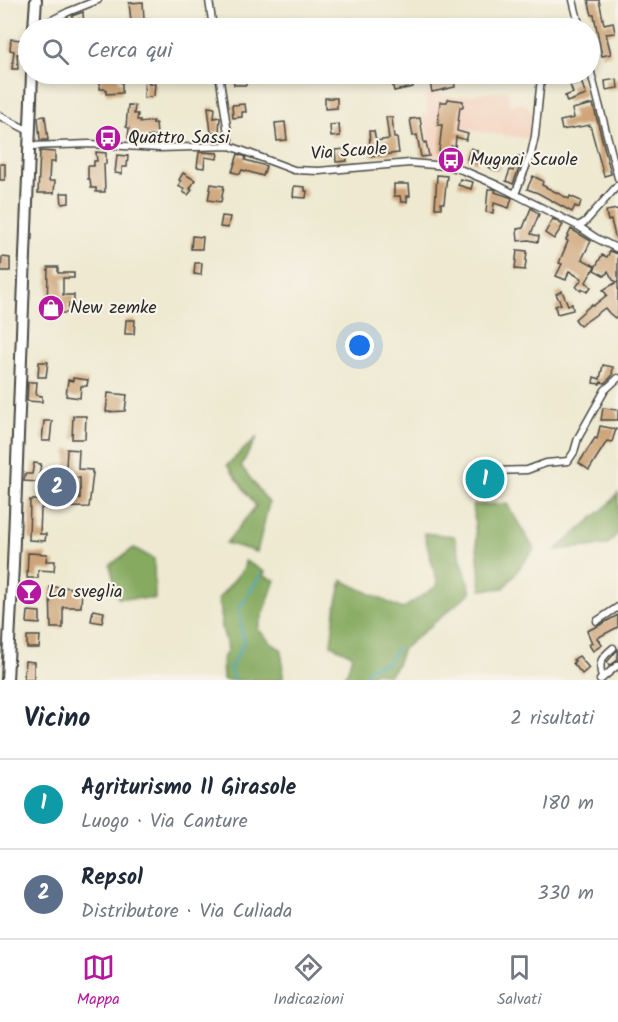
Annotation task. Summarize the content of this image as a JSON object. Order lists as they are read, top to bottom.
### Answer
{
  "streets": {
    "street": ["Via Scuole"]
  },
  "places": {
    "bus stop": ["Quattro Sassi", "Mugnai Scuole"],
    "shop": ["New zemke"],
    "bar": ["La sveglia"]
  },
  "page": {
    "search": "Cerca qui",
    "pins": ["1", "2"],
    "heading": ["Vicino", "2 risultati"],
    "list": [
      {
        "mark": "1",
        "name": "Agriturismo Il Girasole",
        "note": "Luogo · Via Canture",
        "value": "180 m"
      },
      {
        "mark": "2",
        "name": "Repsol",
        "note": "Distributore · Via Culiada",
        "value": "330 m"
      }
    ],
    "nav": ["Mappa", "Indicazioni", "Salvati"]
  }
}
